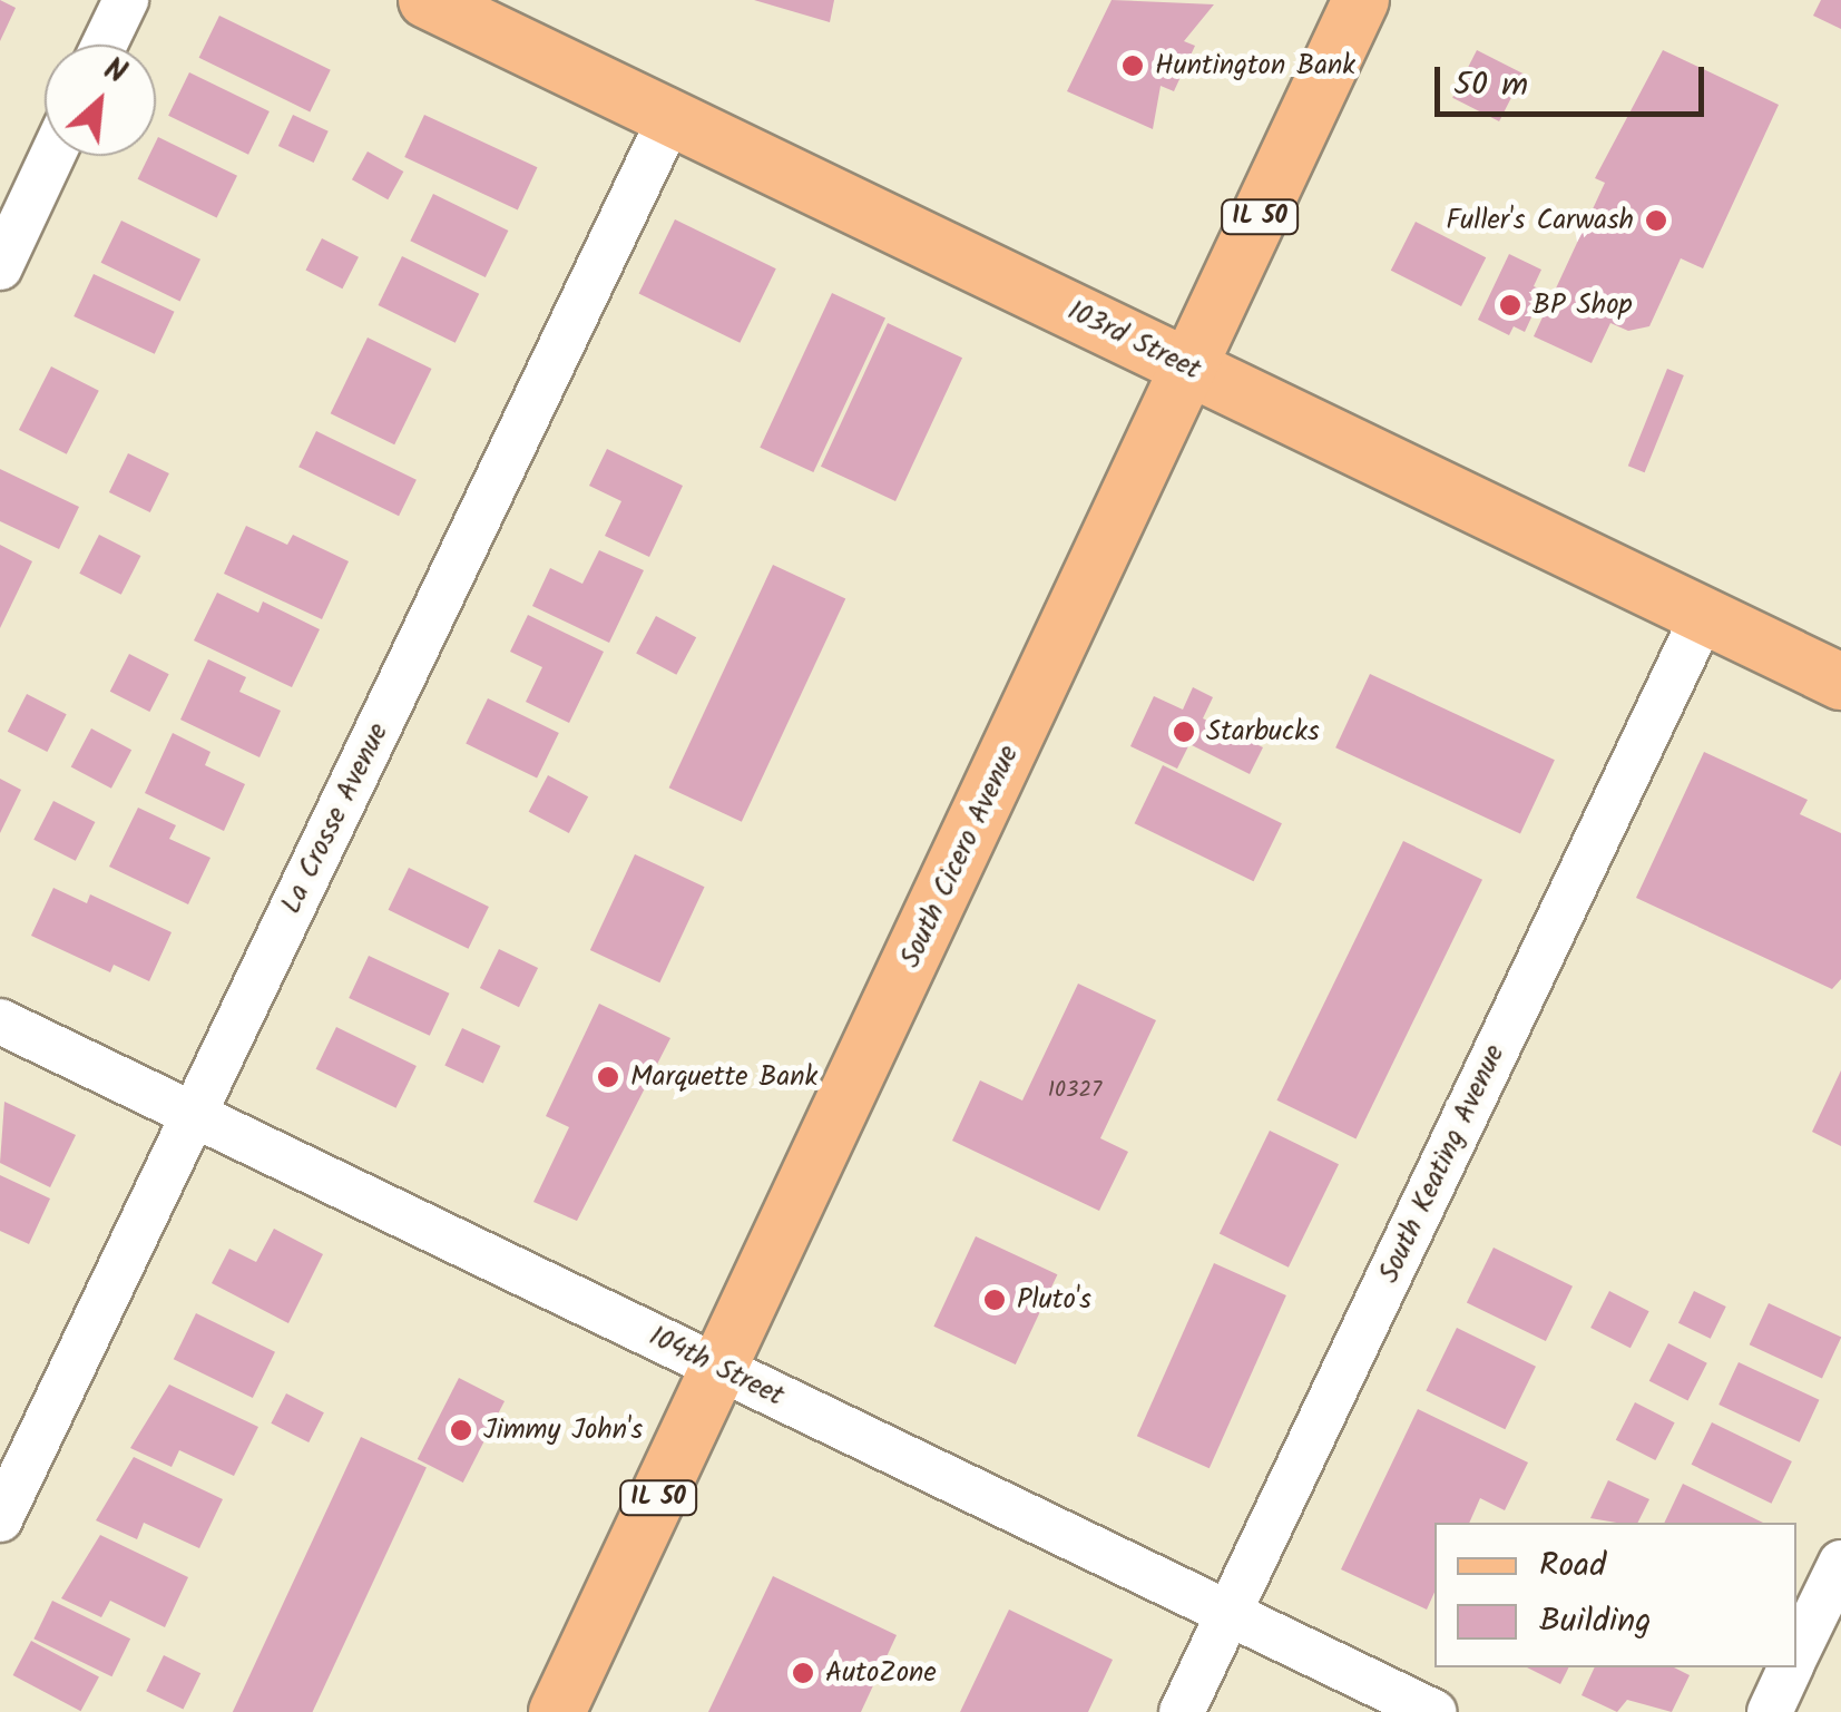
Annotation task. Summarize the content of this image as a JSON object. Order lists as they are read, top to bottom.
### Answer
{
  "streets": {
    "main road": ["IL 50", "103rd Street", "South Cicero Avenue"],
    "street": ["La Crosse Avenue", "South Keating Avenue", "104th Street"]
  },
  "crossings": [
    ["103rd Street", "La Crosse Avenue"],
    ["103rd Street", "South Cicero Avenue"],
    ["103rd Street", "South Keating Avenue"],
    ["La Crosse Avenue", "104th Street"],
    ["South Cicero Avenue", "104th Street"],
    ["South Keating Avenue", "104th Street"]
  ],
  "places": [
    "Huntington Bank",
    "Fuller's Carwash",
    "BP Shop",
    "Starbucks",
    "Marquette Bank",
    "Pluto's",
    "Jimmy John's",
    "AutoZone"
  ],
  "house_numbers": ["10327"],
  "legend": ["Road", "Building"],
  "scale_bar": "50 m",
  "north": "top right"
}
